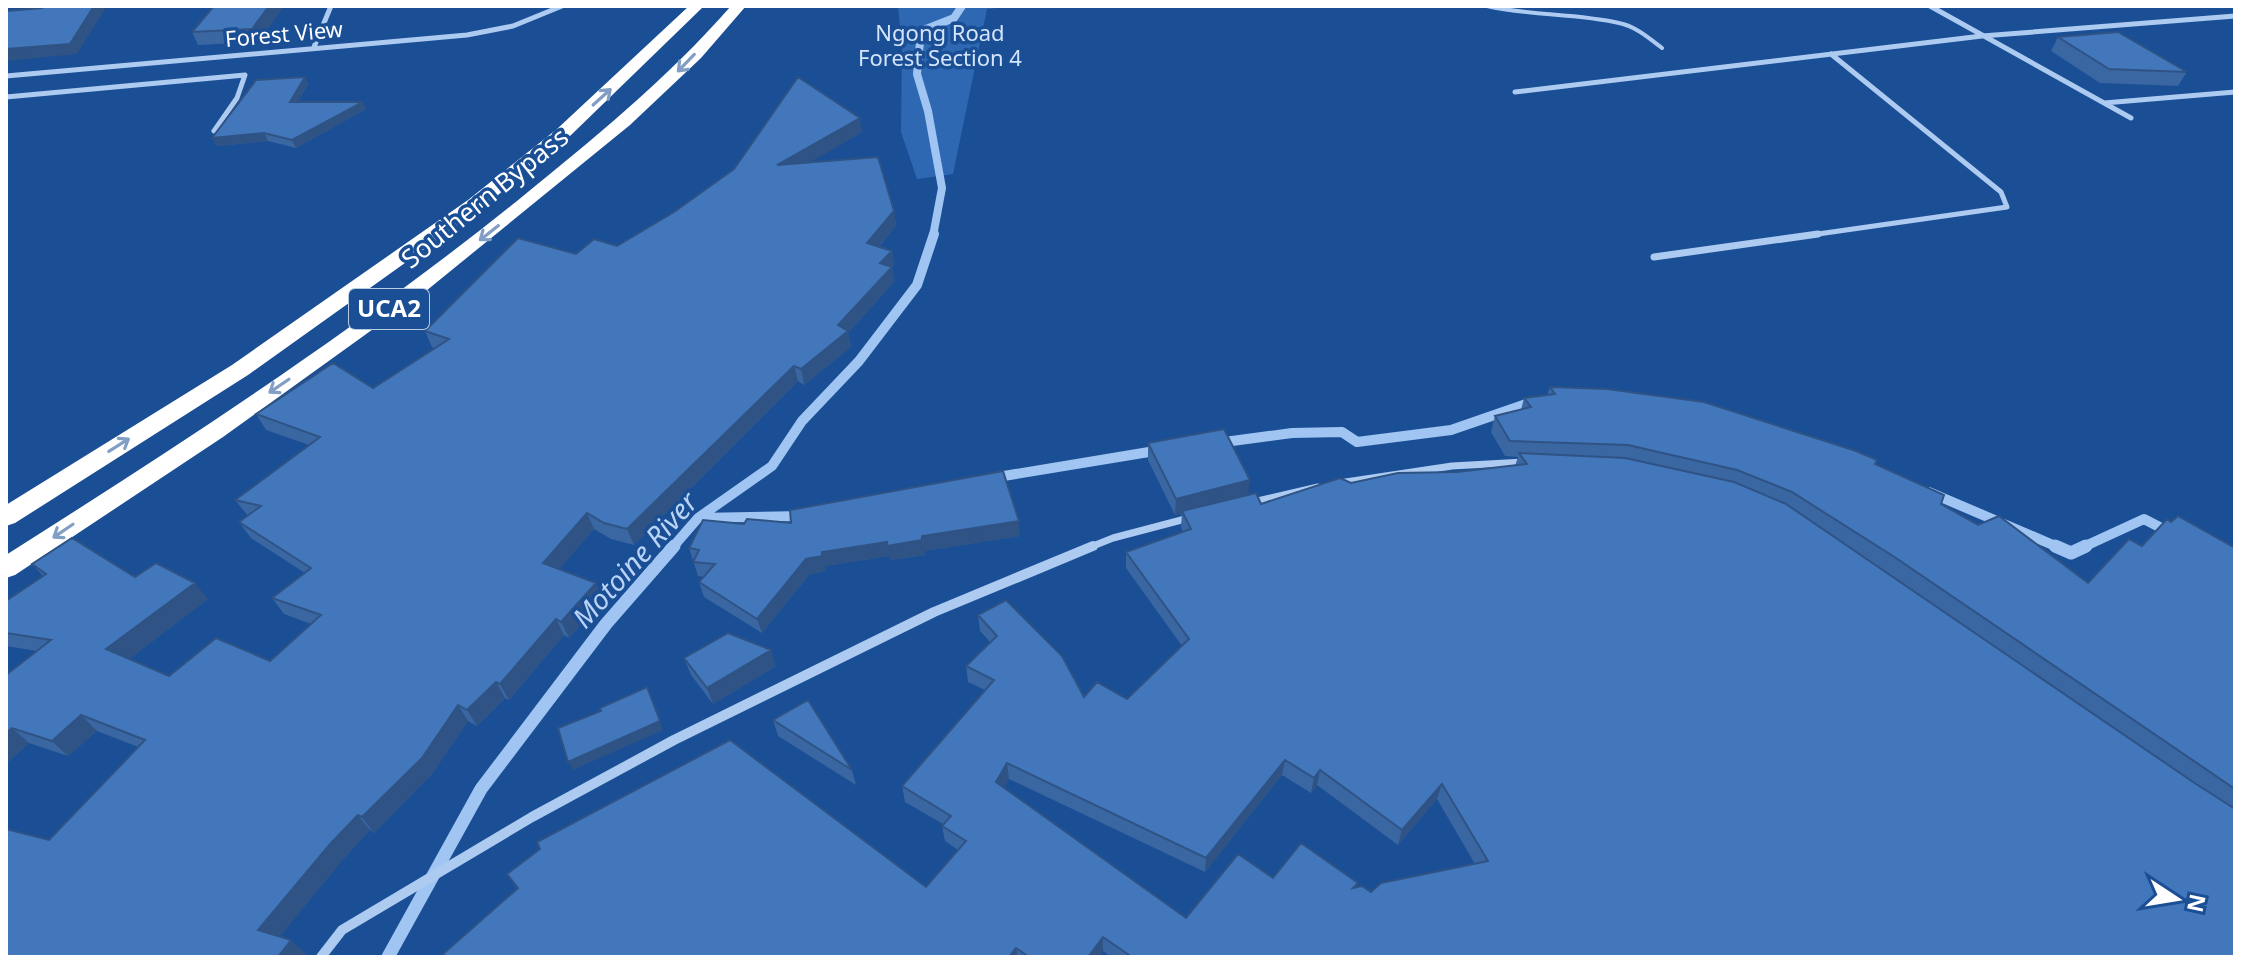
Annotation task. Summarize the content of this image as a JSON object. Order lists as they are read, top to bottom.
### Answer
{
  "streets": {
    "highway": ["Southern Bypass", "UCA2"],
    "street": ["Forest View"]
  },
  "water": ["Motoine River"],
  "parks": ["Ngong Road Forest Section 4"],
  "north": "right"
}
